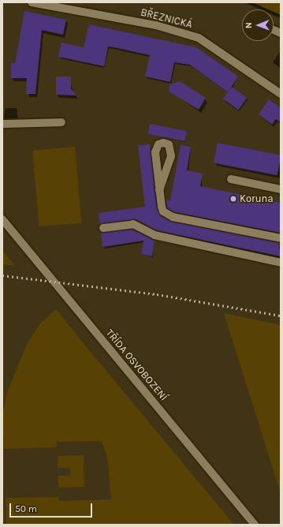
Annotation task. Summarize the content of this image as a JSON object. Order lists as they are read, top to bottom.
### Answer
{
  "streets": {
    "street": ["BŘEZNICKÁ", "TŘÍDA OSVOBOZENÍ"]
  },
  "places": ["Koruna"],
  "scale_bar": "50 m",
  "north": "left"
}
